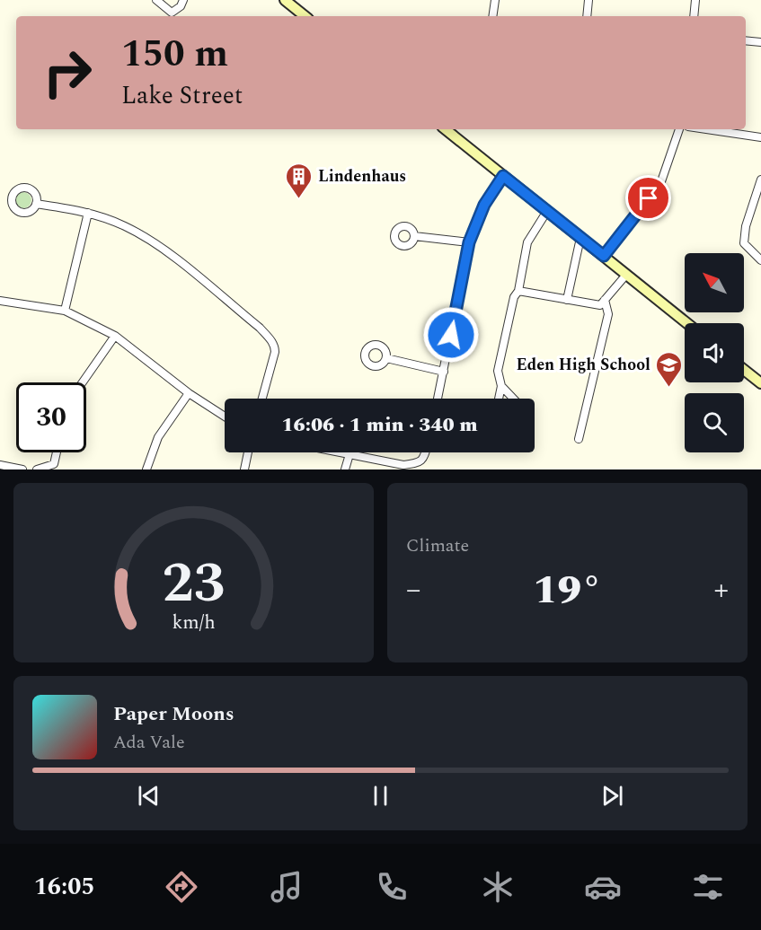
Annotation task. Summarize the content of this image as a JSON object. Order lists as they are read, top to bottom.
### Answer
{
  "places": {
    "building": ["Lindenhaus"],
    "school or university": ["Eden High School"]
  },
  "north": "top left",
  "page": {
    "turn": ["150 m", "Lake Street"],
    "limit": "30",
    "trip": "16:06 · 1 min · 340 m",
    "tile": "Climate",
    "heat": ["−", "19°", "+"],
    "song": ["Paper Moons", "Ada Vale"],
    "tabs": "16:05",
    "gauge": ["23", "km/h"]
  }
}
